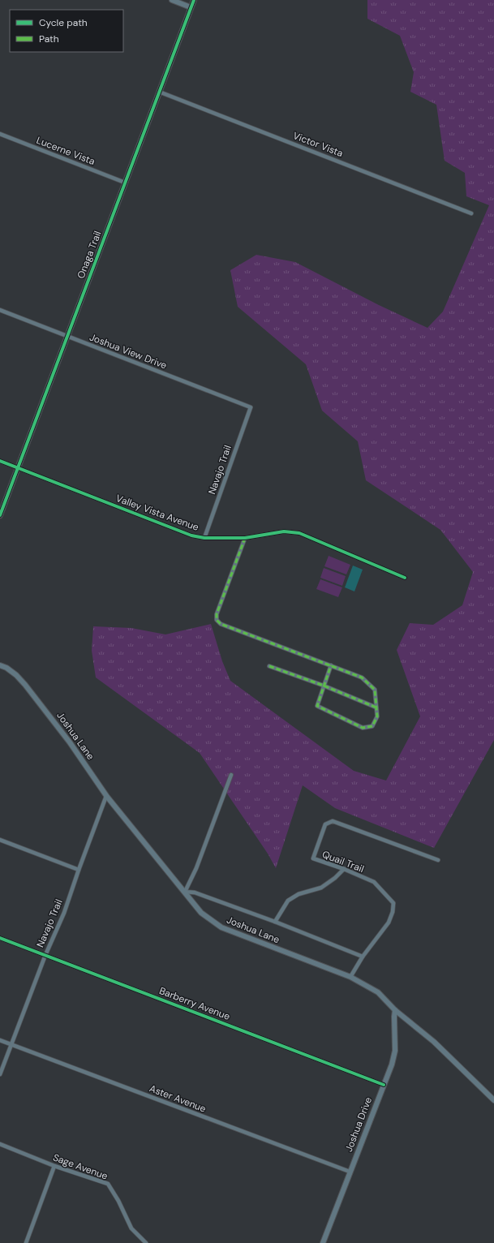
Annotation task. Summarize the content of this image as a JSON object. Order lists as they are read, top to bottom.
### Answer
{
  "streets": {
    "street": [
      "Victor Vista",
      "Lucerne Vista",
      "Onaga Trail",
      "Joshua View Drive",
      "Navajo Trail",
      "Valley Vista Avenue",
      "Joshua Lane",
      "Quail Trail",
      "Barberry Avenue",
      "Aster Avenue",
      "Joshua Drive",
      "Sage Avenue"
    ]
  },
  "crossings": [
    ["Victor Vista", "Onaga Trail"],
    ["Lucerne Vista", "Onaga Trail"],
    ["Onaga Trail", "Joshua View Drive"],
    ["Onaga Trail", "Valley Vista Avenue"],
    ["Joshua View Drive", "Navajo Trail"],
    ["Navajo Trail", "Valley Vista Avenue"],
    ["Navajo Trail", "Joshua Lane"],
    ["Navajo Trail", "Barberry Avenue"],
    ["Navajo Trail", "Aster Avenue"],
    ["Joshua Lane", "Joshua Drive"],
    ["Barberry Avenue", "Joshua Drive"],
    ["Aster Avenue", "Joshua Drive"]
  ],
  "legend": ["Cycle path", "Path"]
}
